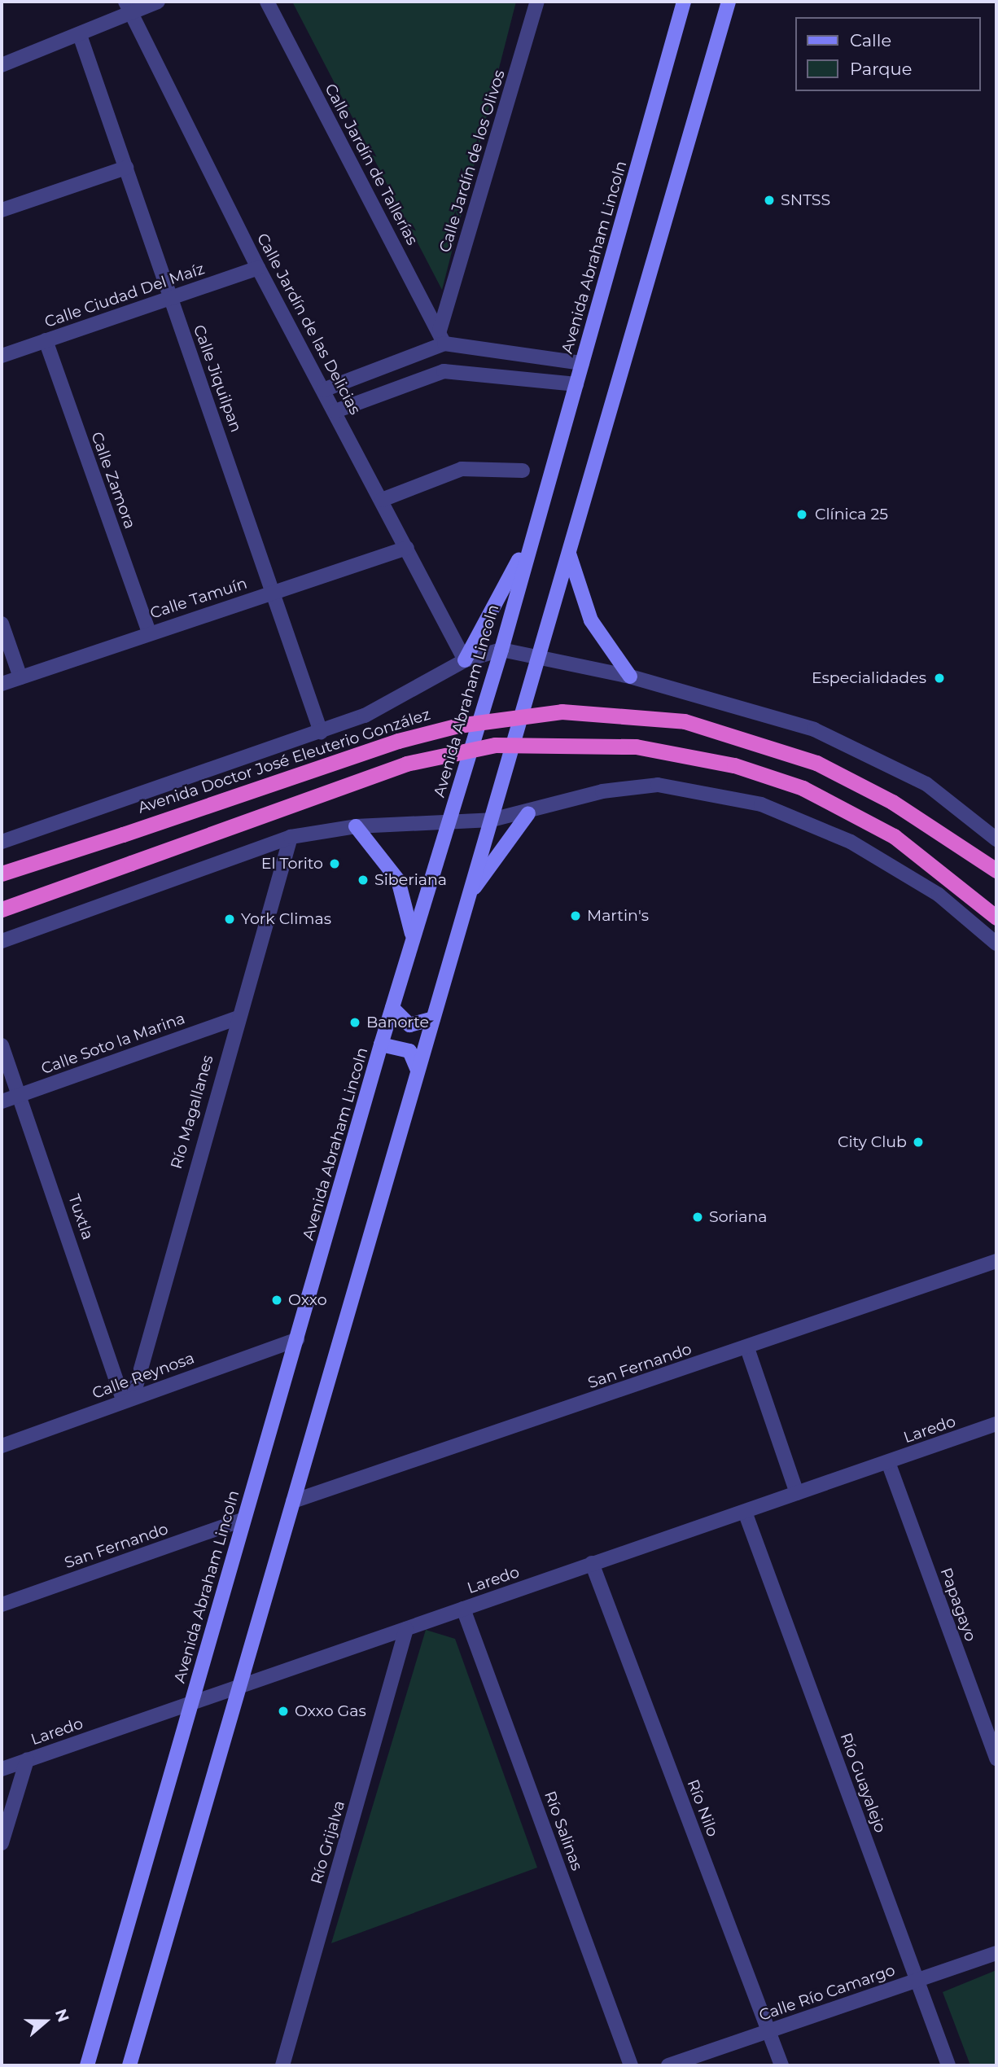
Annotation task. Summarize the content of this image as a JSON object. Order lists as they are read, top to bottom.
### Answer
{
  "streets": {
    "highway": ["Avenida Doctor José Eleuterio González"],
    "main road": ["Avenida Abraham Lincoln"],
    "street": [
      "Calle Jardín de los Olivos",
      "Calle Jardín de Tallerías",
      "Calle Ciudad Del Maíz",
      "Calle Jardín de las Delicias",
      "Calle Jiquilpan",
      "Calle Zamora",
      "Calle Tamuín",
      "Calle Soto la Marina",
      "Río Magallanes",
      "Tuxtla",
      "San Fernando",
      "Calle Reynosa",
      "Laredo",
      "Papagayo",
      "Río Guayalejo",
      "Río Nilo",
      "Río Salinas",
      "Río Grijalva",
      "Calle Río Camargo"
    ]
  },
  "crossings": [
    ["Calle Jardín de los Olivos", "Calle Jardín de Tallerías"],
    ["Avenida Abraham Lincoln", "San Fernando"],
    ["Avenida Abraham Lincoln", "Calle Reynosa"],
    ["Avenida Abraham Lincoln", "Laredo"],
    ["Calle Ciudad Del Maíz", "Calle Jardín de las Delicias"],
    ["Calle Ciudad Del Maíz", "Calle Jiquilpan"],
    ["Calle Ciudad Del Maíz", "Calle Zamora"],
    ["Calle Jardín de las Delicias", "Calle Tamuín"],
    ["Calle Jiquilpan", "Calle Tamuín"],
    ["Calle Zamora", "Calle Tamuín"],
    ["Calle Soto la Marina", "Río Magallanes"],
    ["Calle Soto la Marina", "Tuxtla"],
    ["Río Magallanes", "Tuxtla"],
    ["Río Magallanes", "Calle Reynosa"],
    ["Tuxtla", "Calle Reynosa"],
    ["Laredo", "Papagayo"],
    ["Laredo", "Río Guayalejo"],
    ["Laredo", "Río Nilo"],
    ["Laredo", "Río Salinas"],
    ["Laredo", "Río Grijalva"],
    ["Río Guayalejo", "Calle Río Camargo"],
    ["Río Nilo", "Calle Río Camargo"]
  ],
  "places": [
    "SNTSS",
    "Clínica 25",
    "Especialidades",
    "El Torito",
    "Siberiana",
    "Martin's",
    "York Climas",
    "Banorte",
    "City Club",
    "Soriana",
    "Oxxo",
    "Oxxo Gas"
  ],
  "legend": ["Calle", "Parque"],
  "north": "right"
}
